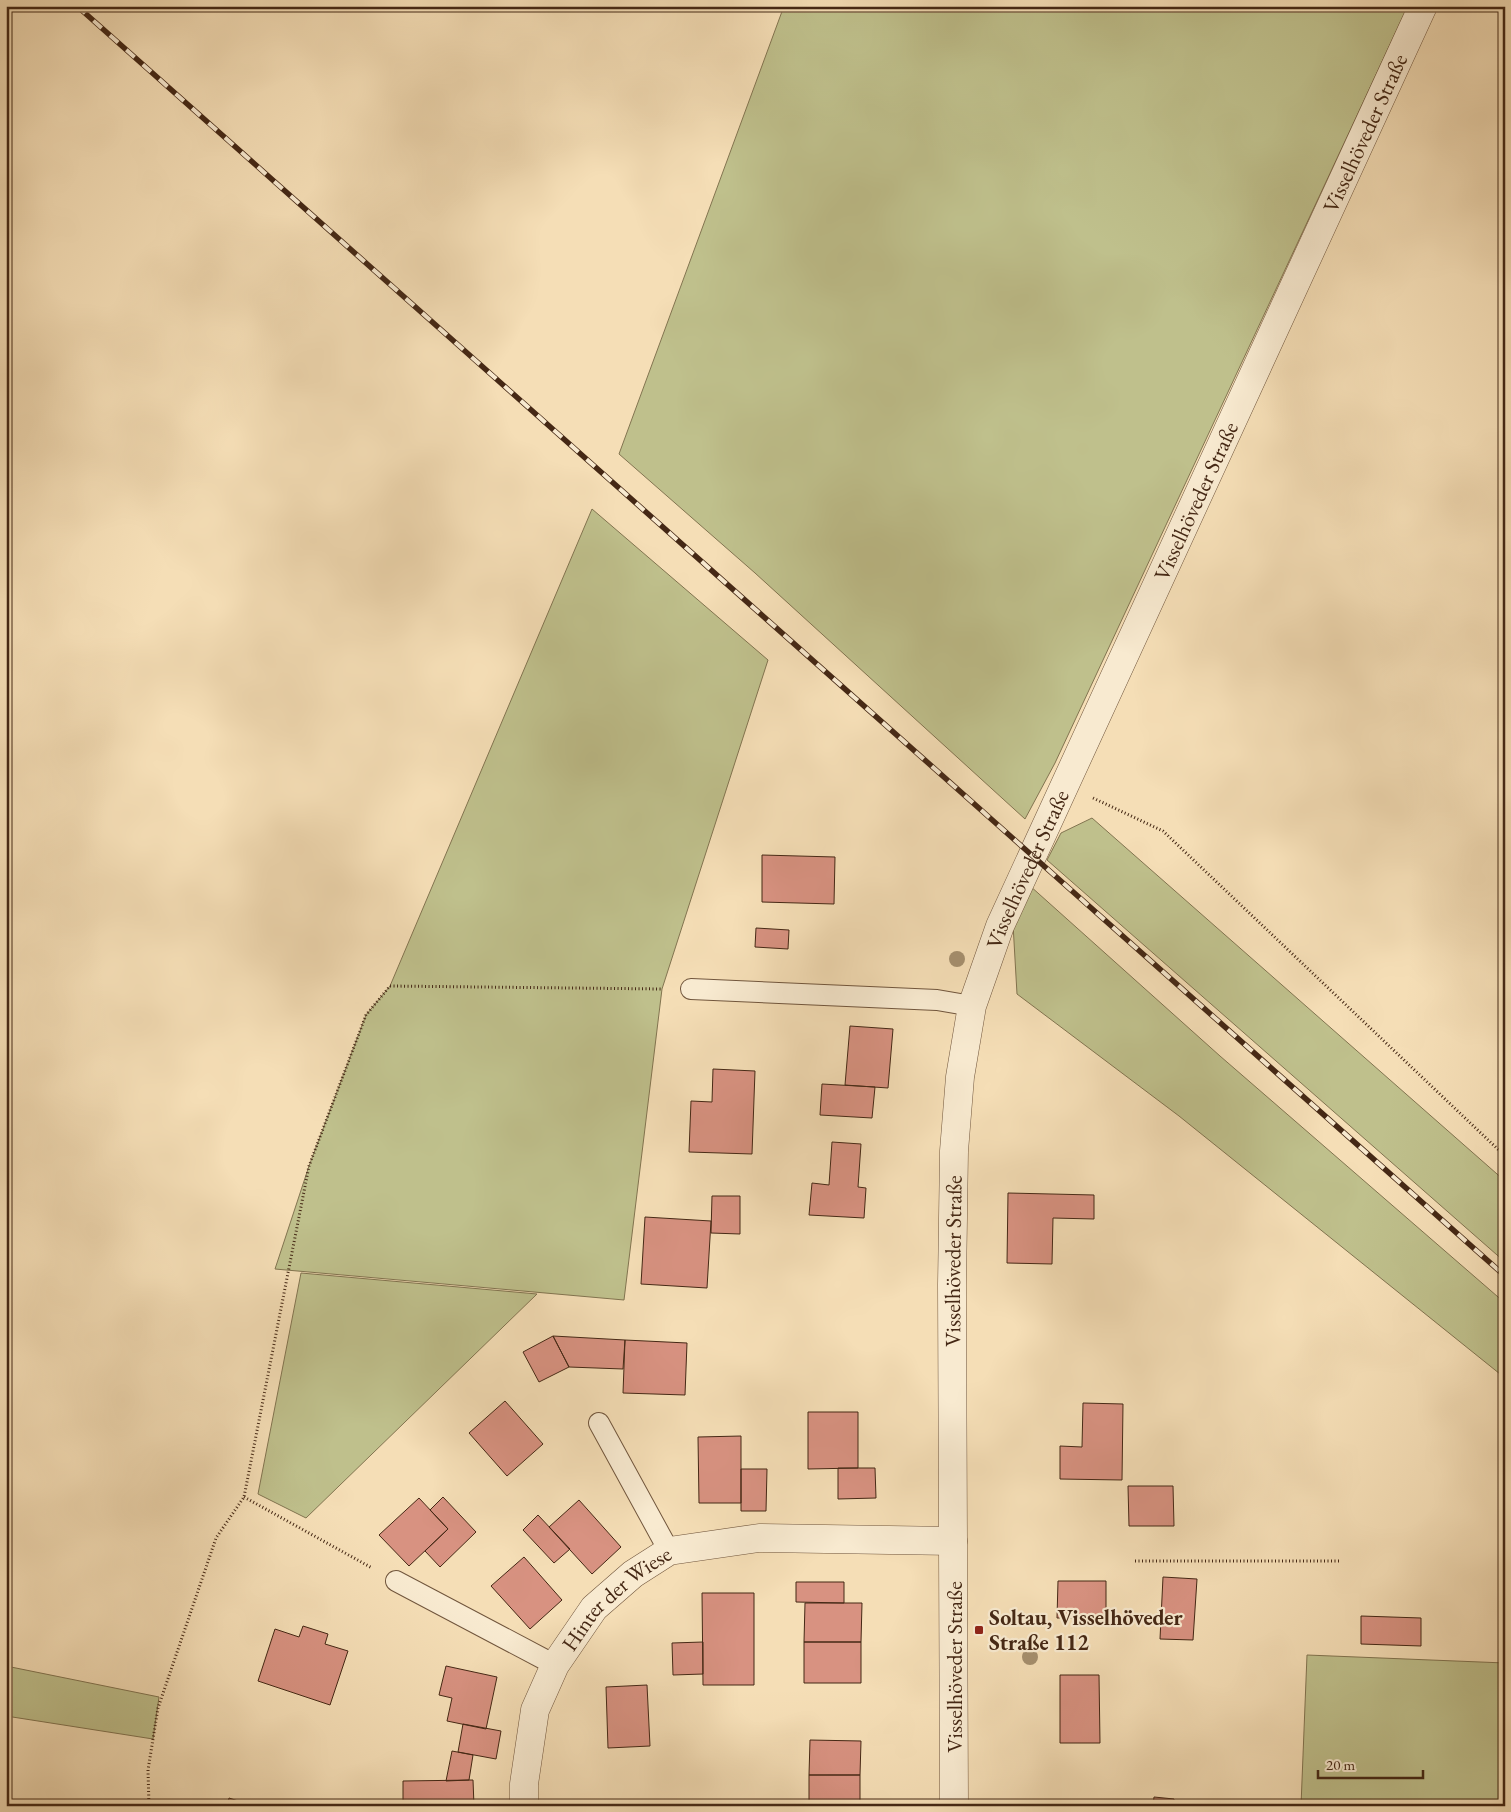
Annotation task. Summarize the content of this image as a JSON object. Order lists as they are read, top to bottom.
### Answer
{
  "streets": {
    "street": ["Visselhöveder Straße", "Hinter der Wiese"]
  },
  "crossings": [
    ["Visselhöveder Straße", "Hinter der Wiese"]
  ],
  "places": {
    "transit": ["Soltau, Visselhöveder Straße 112"]
  },
  "scale_bar": "20 m"
}
